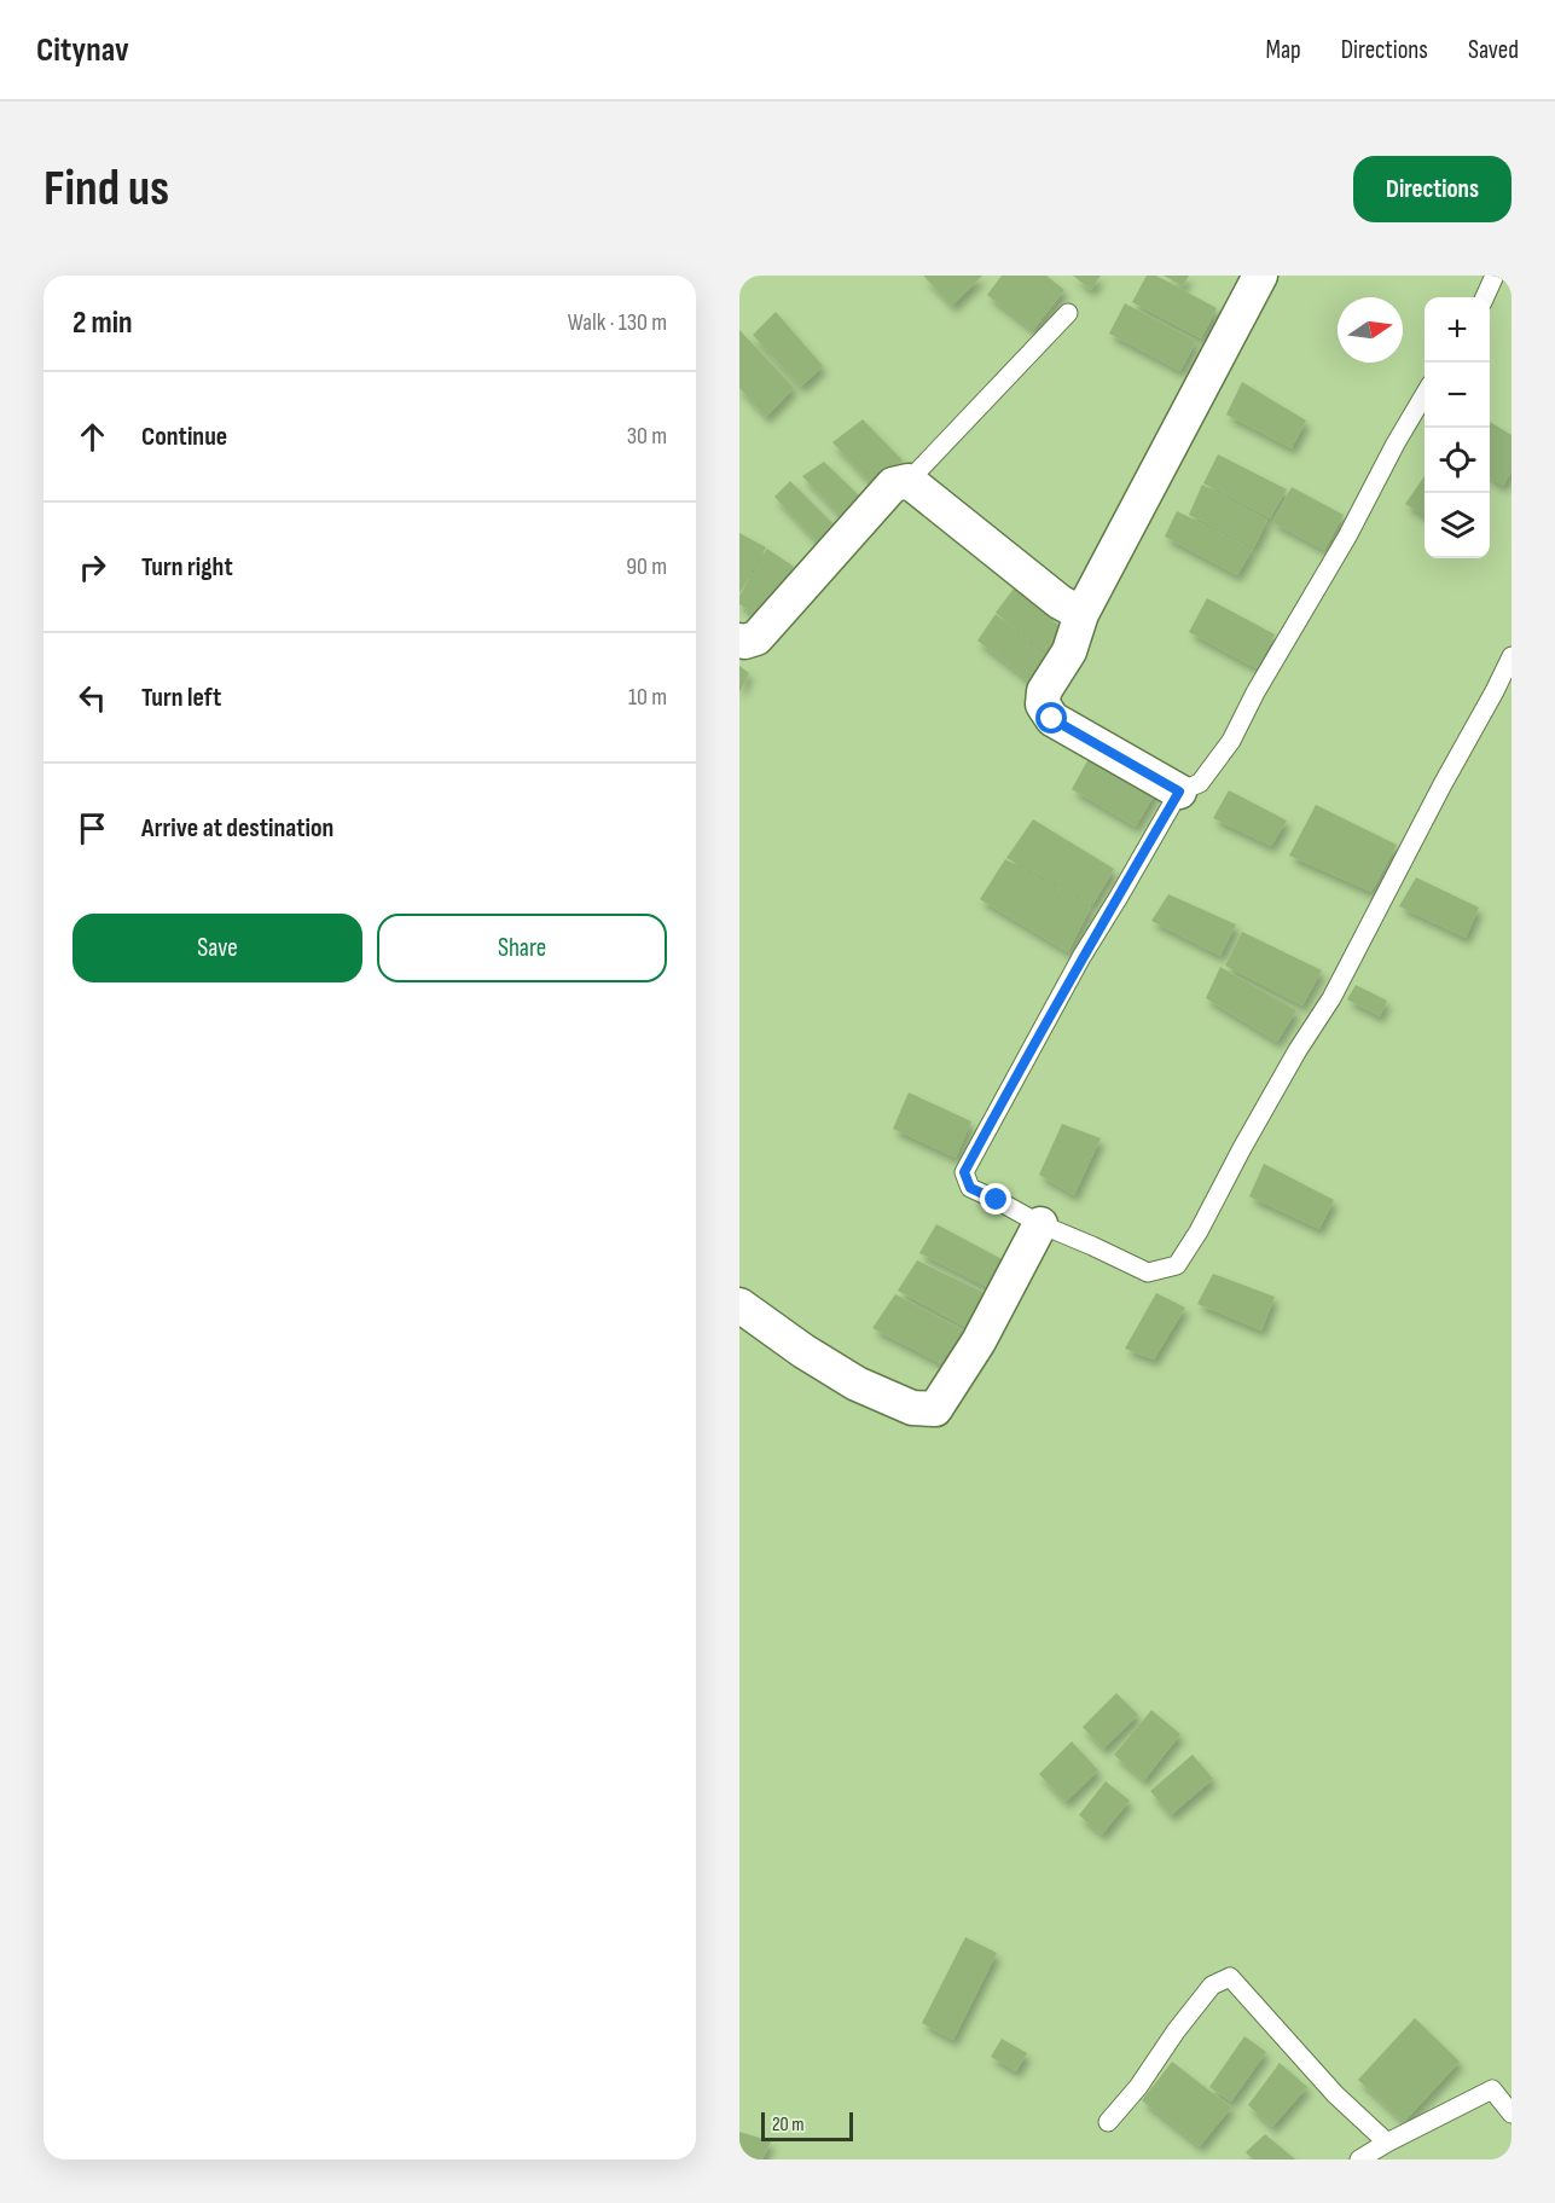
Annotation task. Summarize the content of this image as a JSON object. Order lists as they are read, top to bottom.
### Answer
{
  "scale_bar": "20 m",
  "north": "right",
  "page": {
    "header": "Citynav",
    "nav": ["Map", "Directions", "Saved"],
    "buttons": [
      "Directions",
      ["Save", "Share"]
    ],
    "title": "Find us",
    "heading": ["2 min", "Walk · 130 m"],
    "map_buttons": ["+", "−"],
    "list": [
      ["Continue", "30 m"],
      ["Turn right", "90 m"],
      ["Turn left", "10 m"],
      "Arrive at destination"
    ],
    "scale": "20 m"
  }
}
